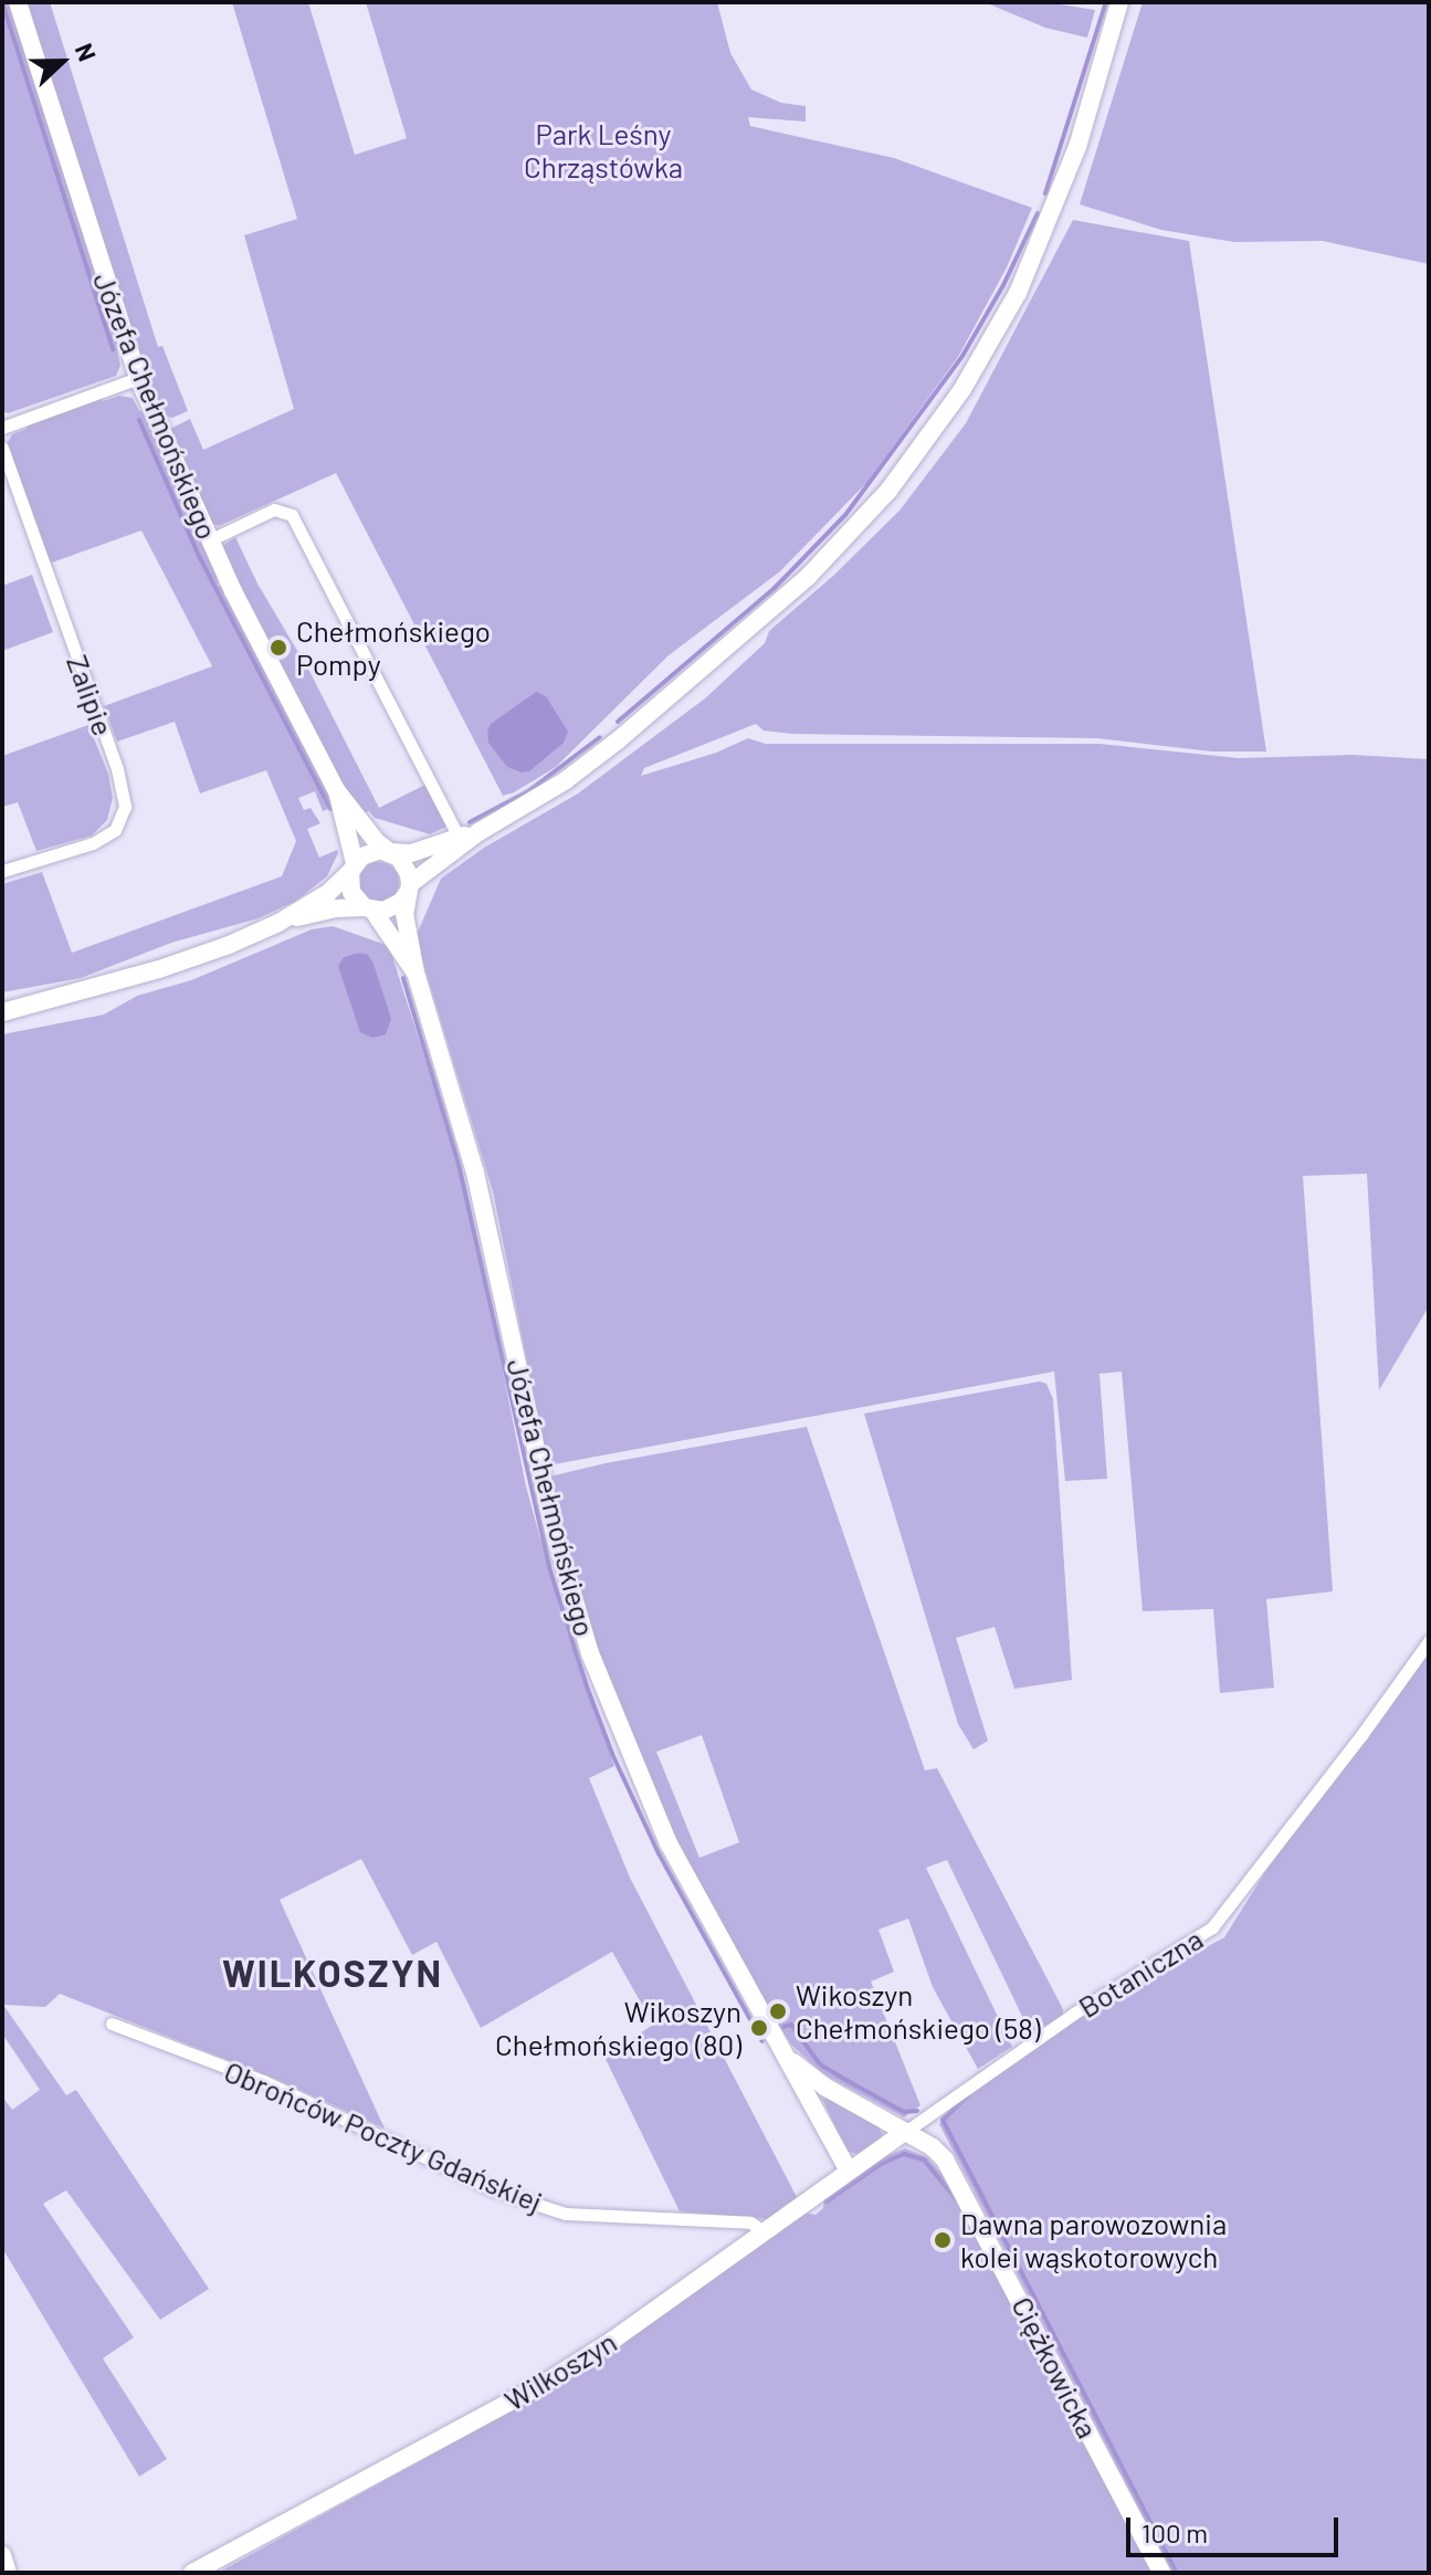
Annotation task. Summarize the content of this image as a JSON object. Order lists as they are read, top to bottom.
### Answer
{
  "streets": {
    "street": [
      "Józefa Chełmońskiego",
      "Zalipie",
      "Botaniczna",
      "Obrońców Poczty Gdańskiej",
      "Ciężkowicka",
      "Wilkoszyn"
    ]
  },
  "crossings": [
    ["Józefa Chełmońskiego", "Botaniczna"],
    ["Józefa Chełmońskiego", "Ciężkowicka"],
    ["Józefa Chełmońskiego", "Wilkoszyn"],
    ["Botaniczna", "Ciężkowicka"],
    ["Botaniczna", "Wilkoszyn"],
    ["Obrońców Poczty Gdańskiej", "Wilkoszyn"],
    ["Ciężkowicka", "Wilkoszyn"]
  ],
  "districts": ["WILKOSZYN"],
  "parks": ["Park Leśny Chrząstówka"],
  "places": [
    "Chełmońskiego Pompy",
    "Wikoszyn Chełmońskiego (58)",
    "Wikoszyn Chełmońskiego (80)",
    "Dawna parowozownia kolei wąskotorowych"
  ],
  "scale_bar": "100 m",
  "north": "right"
}
